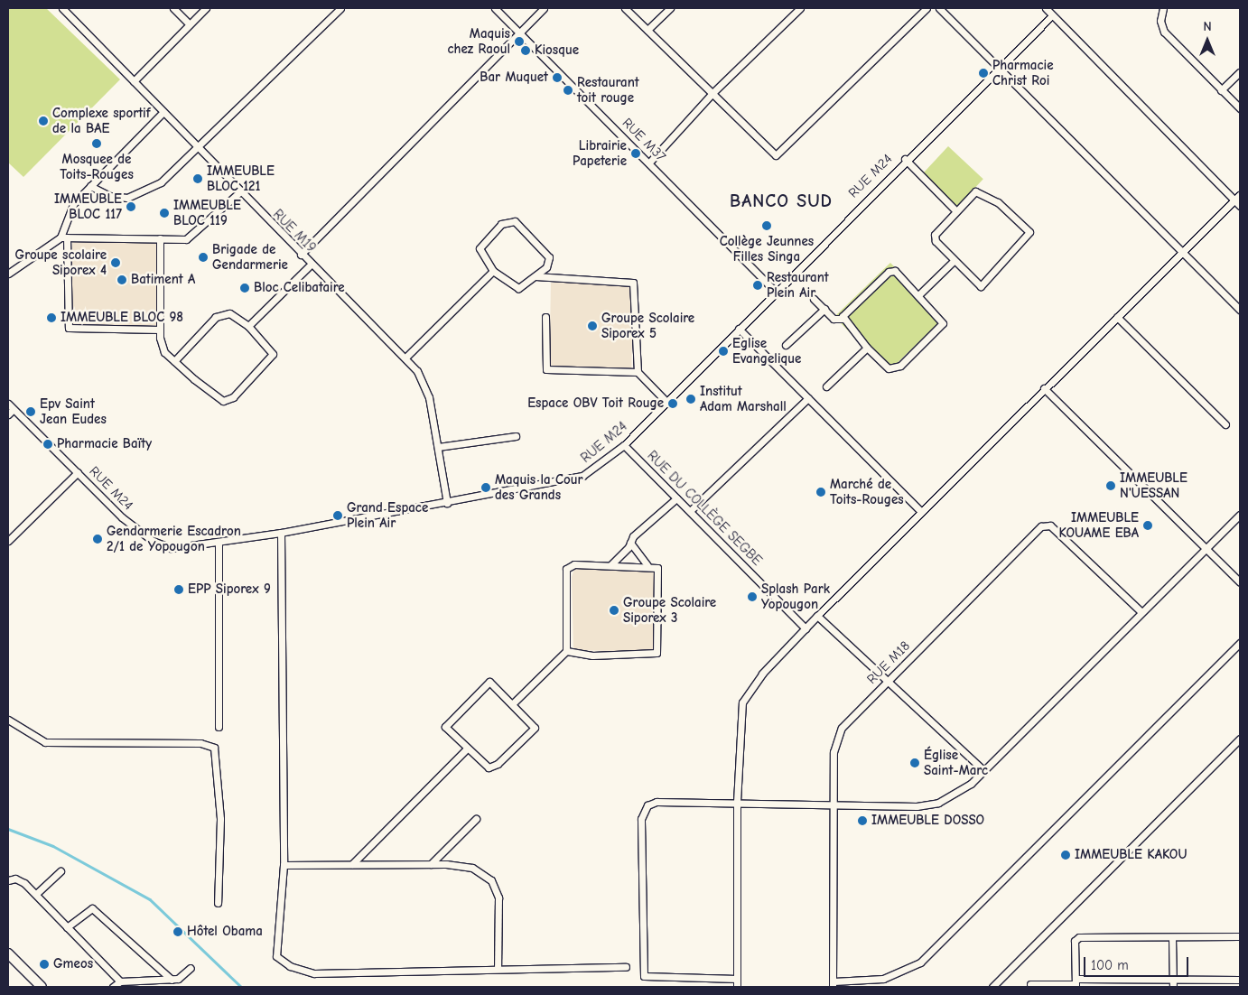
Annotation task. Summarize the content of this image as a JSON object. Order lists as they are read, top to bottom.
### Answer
{
  "streets": {
    "street": [
      "RUE M37",
      "RUE M24",
      "RUE M19",
      "RUE DU COLLÈGE SEGBE",
      "RUE M18"
    ]
  },
  "crossings": [
    ["RUE M37", "RUE M24"],
    ["RUE M24", "RUE M19"],
    ["RUE M24", "RUE DU COLLÈGE SEGBE"]
  ],
  "districts": ["BANCO SUD"],
  "places": [
    "Maquis chez Raoul",
    "Kiosque",
    "Pharmacie Christ Roi",
    "Bar Muquet",
    "Restaurant toit rouge",
    "Complexe sportif de la BAE",
    "Mosquee de Toits-Rouges",
    "Librairie Papeterie",
    "IMMEUBLE BLOC 121",
    "IMMEUBLE BLOC 117",
    "IMMEUBLE BLOC 119",
    "Collège Jeunnes Filles Singa",
    "Brigade de Gendarmerie",
    "Groupe scolaire Siporex 4",
    "Batiment A",
    "Restaurant Plein Air",
    "Bloc Celibataire",
    "IMMEUBLE BLOC 98",
    "Groupe Scolaire Siporex 5",
    "Eglise Evangelique",
    "Institut Adam Marshall",
    "Espace OBV Toit Rouge",
    "Epv Saint Jean Eudes",
    "Pharmacie Baïty",
    "IMMEUBLE N'UESSAN",
    "Maquis la Cour des Grands",
    "Marché de Toits-Rouges",
    "Grand Espace Plein Air",
    "IMMEUBLE KOUAME EBA",
    "Gendarmerie Escadron 2/1 de Yopougon",
    "EPP Siporex 9",
    "Splash Park Yopougon",
    "Groupe Scolaire Siporex 3",
    "Église Saint-Marc",
    "IMMEUBLE DOSSO",
    "IMMEUBLE KAKOU",
    "Hôtel Obama",
    "Gmeos"
  ],
  "scale_bar": "100 m",
  "north": "top"
}
